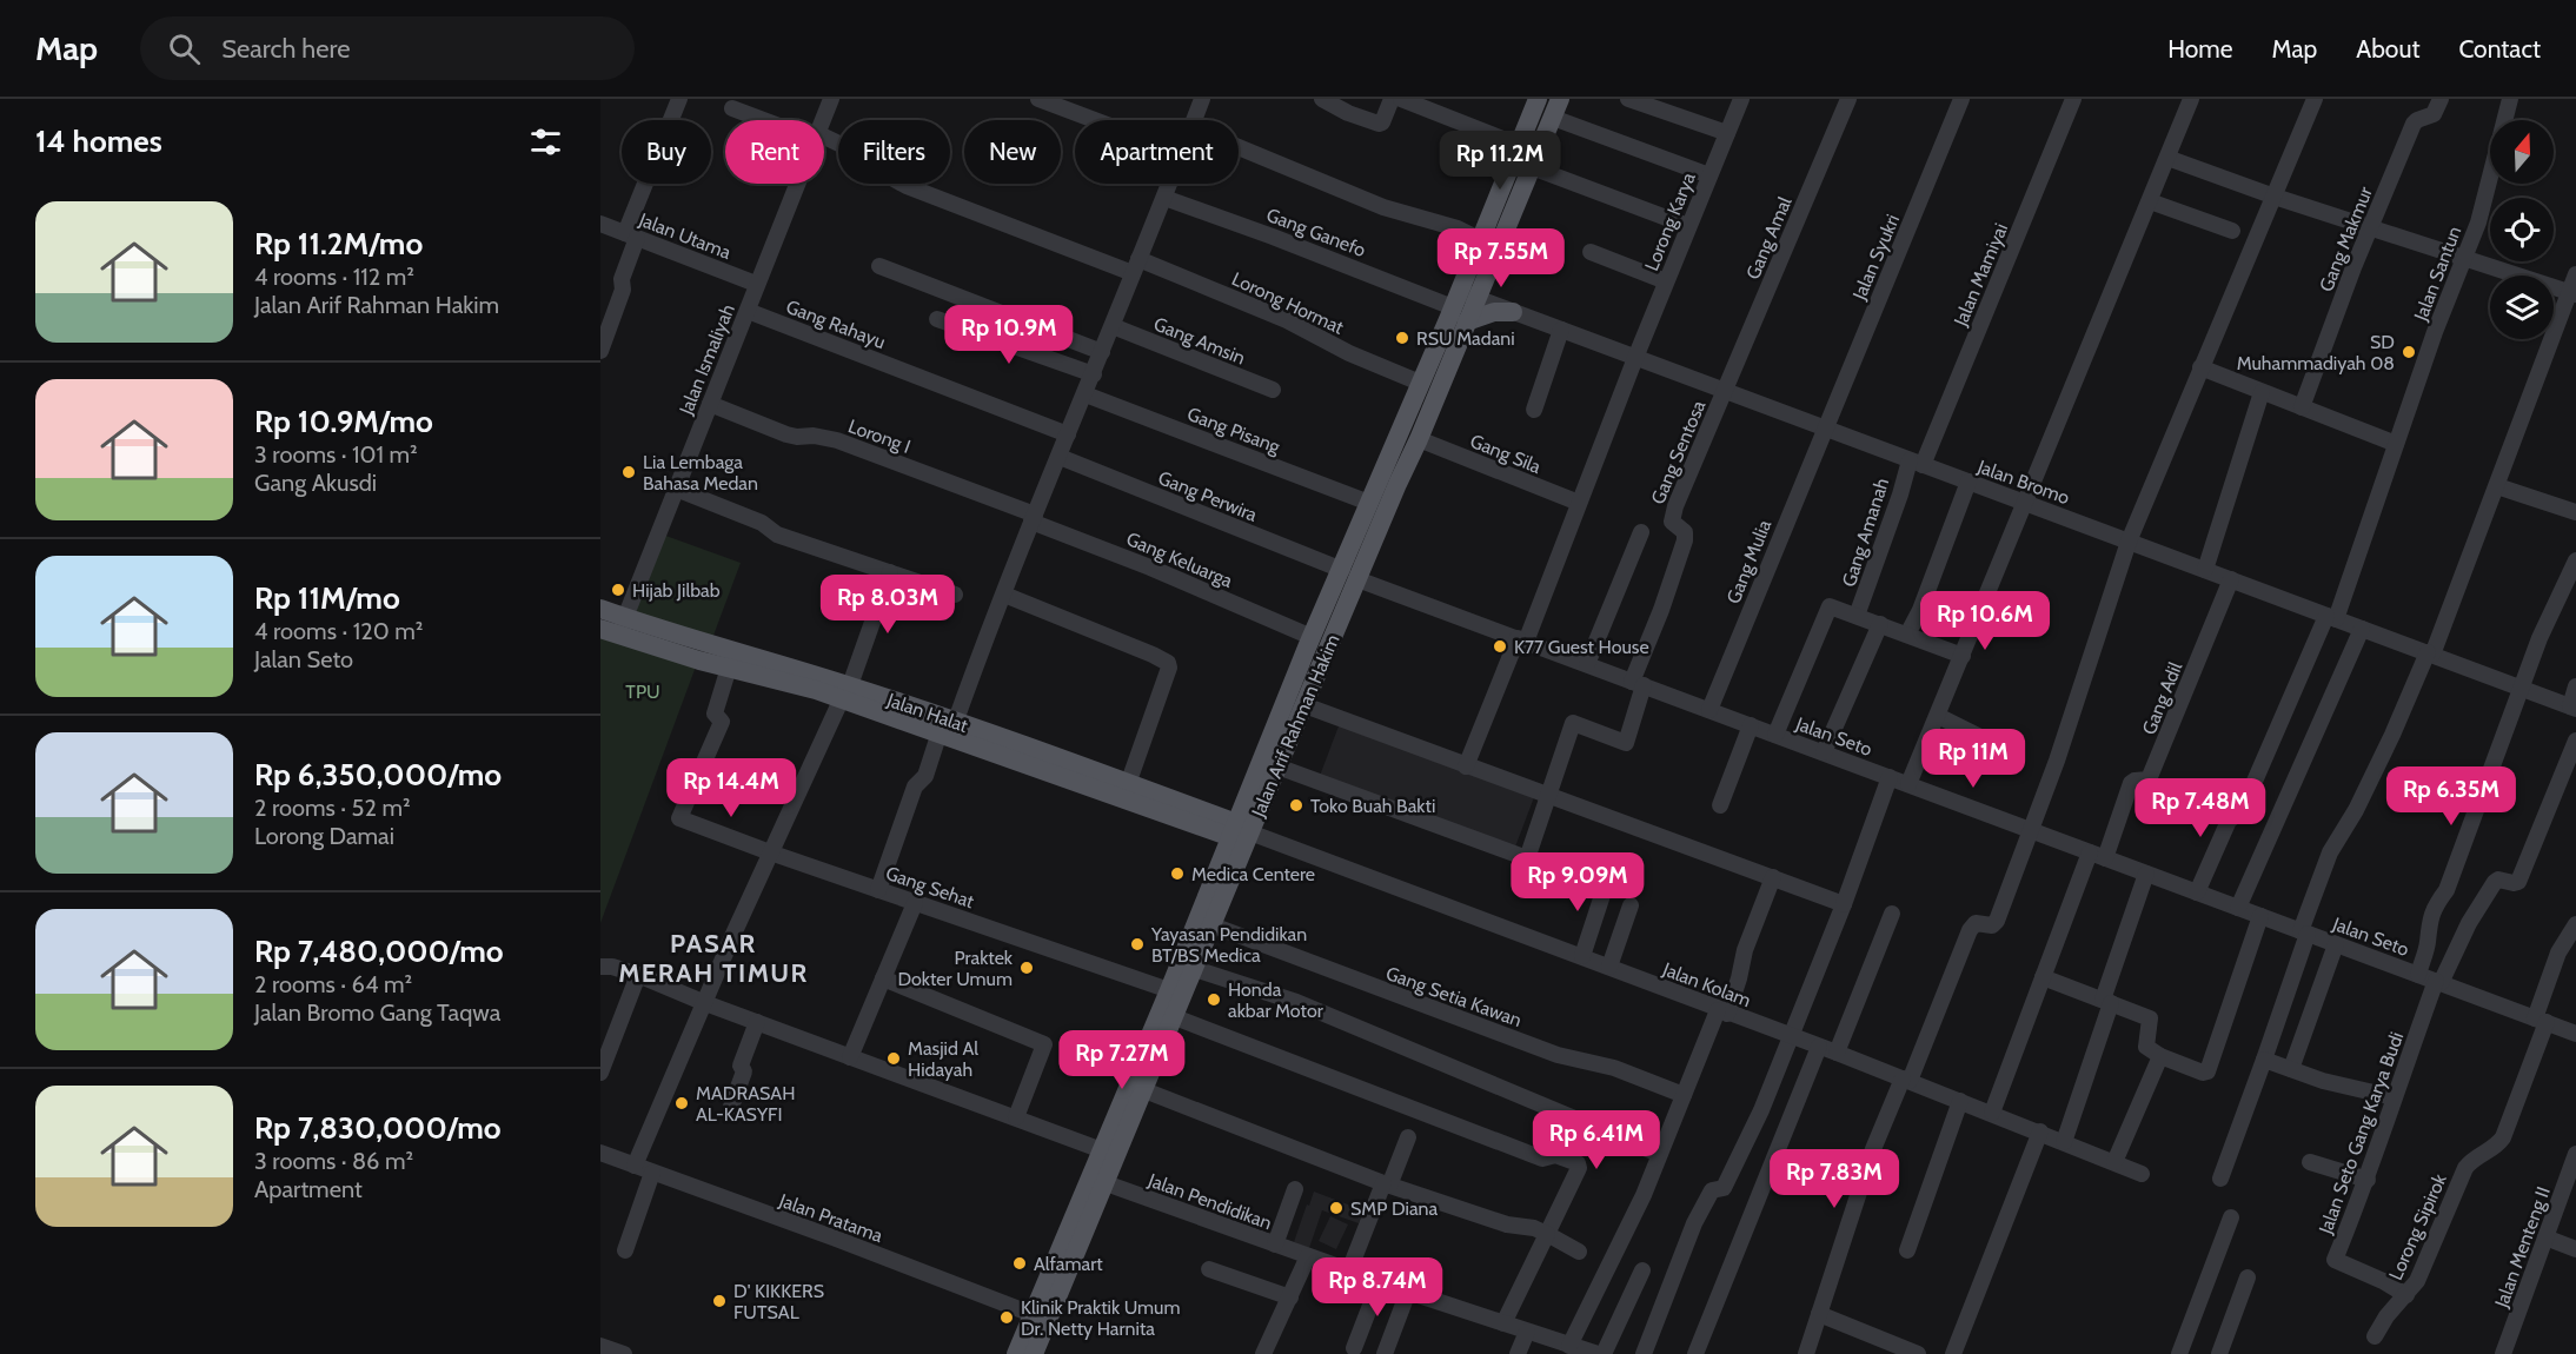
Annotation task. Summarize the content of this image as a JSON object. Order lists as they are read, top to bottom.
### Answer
{
  "streets": {
    "main road": ["Jalan Halat", "Jalan Arif Rahman Hakim"],
    "street": [
      "Lorong Karya",
      "Gang Ganefo",
      "Jalan Utama",
      "Gang Amal",
      "Gang Makmur",
      "Jalan Syukri",
      "Jalan Santun",
      "Jalan Mamiyai",
      "Lorong Hormat",
      "Gang Rahayu",
      "Gang Amsin",
      "Jalan Ismaliyah",
      "Gang Pisang",
      "Lorong I",
      "Gang Sentosa",
      "Gang Sila",
      "Jalan Bromo",
      "Gang Perwira",
      "Gang Amanah",
      "Gang Keluarga",
      "Gang Mulia",
      "Gang Adil",
      "Jalan Seto",
      "Gang Sehat",
      "Jalan Kolam",
      "Gang Setia Kawan",
      "Jalan Seto Gang Karya Budi",
      "Jalan Pendidikan",
      "Jalan Pratama",
      "Lorong Sipirok",
      "Jalan Menteng II"
    ]
  },
  "crossings": [
    ["Lorong Karya", "Gang Sila"],
    ["Lorong Karya", "Jalan Bromo"],
    ["Lorong Karya", "Jalan Seto"],
    ["Gang Ganefo", "Jalan Bromo"],
    ["Gang Ganefo", "Jalan Arif Rahman Hakim"],
    ["Jalan Utama", "Jalan Ismaliyah"],
    ["Gang Amal", "Gang Sentosa"],
    ["Gang Amal", "Jalan Bromo"],
    ["Jalan Syukri", "Jalan Bromo"],
    ["Jalan Syukri", "Gang Mulia"],
    ["Jalan Santun", "Jalan Bromo"],
    ["Jalan Santun", "Jalan Seto"],
    ["Jalan Mamiyai", "Jalan Bromo"],
    ["Jalan Mamiyai", "Gang Amanah"],
    ["Lorong Hormat", "Jalan Arif Rahman Hakim"],
    ["Gang Rahayu", "Jalan Ismaliyah"],
    ["Jalan Ismaliyah", "Lorong I"],
    ["Jalan Ismaliyah", "Jalan Halat"],
    ["Gang Pisang", "Jalan Arif Rahman Hakim"],
    ["Lorong I", "Gang Keluarga"],
    ["Gang Sentosa", "Jalan Bromo"],
    ["Gang Sentosa", "Jalan Seto"],
    ["Gang Sila", "Jalan Arif Rahman Hakim"],
    ["Jalan Bromo", "Gang Amanah"],
    ["Jalan Bromo", "Gang Mulia"],
    ["Jalan Bromo", "Gang Adil"],
    ["Jalan Bromo", "Jalan Arif Rahman Hakim"],
    ["Gang Perwira", "Jalan Arif Rahman Hakim"],
    ["Gang Perwira", "Jalan Seto"],
    ["Gang Keluarga", "Jalan Arif Rahman Hakim"],
    ["Gang Mulia", "Jalan Seto"],
    ["Gang Adil", "Jalan Seto"],
    ["Jalan Halat", "Jalan Arif Rahman Hakim"],
    ["Jalan Halat", "Gang Sehat"],
    ["Jalan Halat", "Jalan Kolam"],
    ["Jalan Arif Rahman Hakim", "Jalan Seto"],
    ["Jalan Arif Rahman Hakim", "Gang Sehat"],
    ["Jalan Arif Rahman Hakim", "Jalan Kolam"],
    ["Jalan Arif Rahman Hakim", "Gang Setia Kawan"],
    ["Jalan Arif Rahman Hakim", "Jalan Pendidikan"],
    ["Jalan Arif Rahman Hakim", "Jalan Pratama"],
    ["Jalan Seto", "Jalan Seto Gang Karya Budi"],
    ["Jalan Seto", "Lorong Sipirok"],
    ["Jalan Seto Gang Karya Budi", "Lorong Sipirok"]
  ],
  "districts": ["PASAR MERAH TIMUR"],
  "parks": ["TPU"],
  "places": [
    "RSU Madani",
    "SD Muhammadiyah 08",
    "Lia Lembaga Bahasa Medan",
    "Hijab Jilbab",
    "K77 Guest House",
    "Toko Buah Bakti",
    "Medica Centere",
    "Yayasan Pendidikan BT/BS Medica",
    "Praktek Dokter Umum",
    "Honda akbar Motor",
    "Masjid Al Hidayah",
    "MADRASAH AL-KASYFI",
    "SMP Diana",
    "Alfamart",
    "D' KIKKERS FUTSAL",
    "Klinik Praktik Umum Dr. Netty Harnita"
  ],
  "north": "top",
  "page": {
    "header": "Map",
    "search": "Search here",
    "nav": [
      "Home",
      "Map",
      "About",
      "Contact"
    ],
    "heading": "14 homes",
    "chip": [
      "Buy",
      "Rent",
      "Filters",
      "New",
      "Apartment"
    ],
    "price": [
      "Rp 11.2M",
      "Rp 7.55M",
      "Rp 10.9M",
      "Rp 8.03M",
      "Rp 10.6M",
      "Rp 11M",
      "Rp 14.4M",
      "Rp 6.35M",
      "Rp 7.48M",
      "Rp 9.09M",
      "Rp 7.27M",
      "Rp 6.41M",
      "Rp 7.83M",
      "Rp 8.74M"
    ],
    "list": [
      {
        "name": "Rp 11.2M/mo",
        "note": "4 rooms · 112 m² · Jalan Arif Rahman Hakim"
      },
      {
        "name": "Rp 10.9M/mo",
        "note": "3 rooms · 101 m² · Gang Akusdi"
      },
      {
        "name": "Rp 11M/mo",
        "note": "4 rooms · 120 m² · Jalan Seto"
      },
      {
        "name": "Rp 6,350,000/mo",
        "note": "2 rooms · 52 m² · Lorong Damai"
      },
      {
        "name": "Rp 7,480,000/mo",
        "note": "2 rooms · 64 m² · Jalan Bromo Gang Taqwa"
      },
      {
        "name": "Rp 7,830,000/mo",
        "note": "3 rooms · 86 m² · Apartment"
      }
    ]
  }
}
